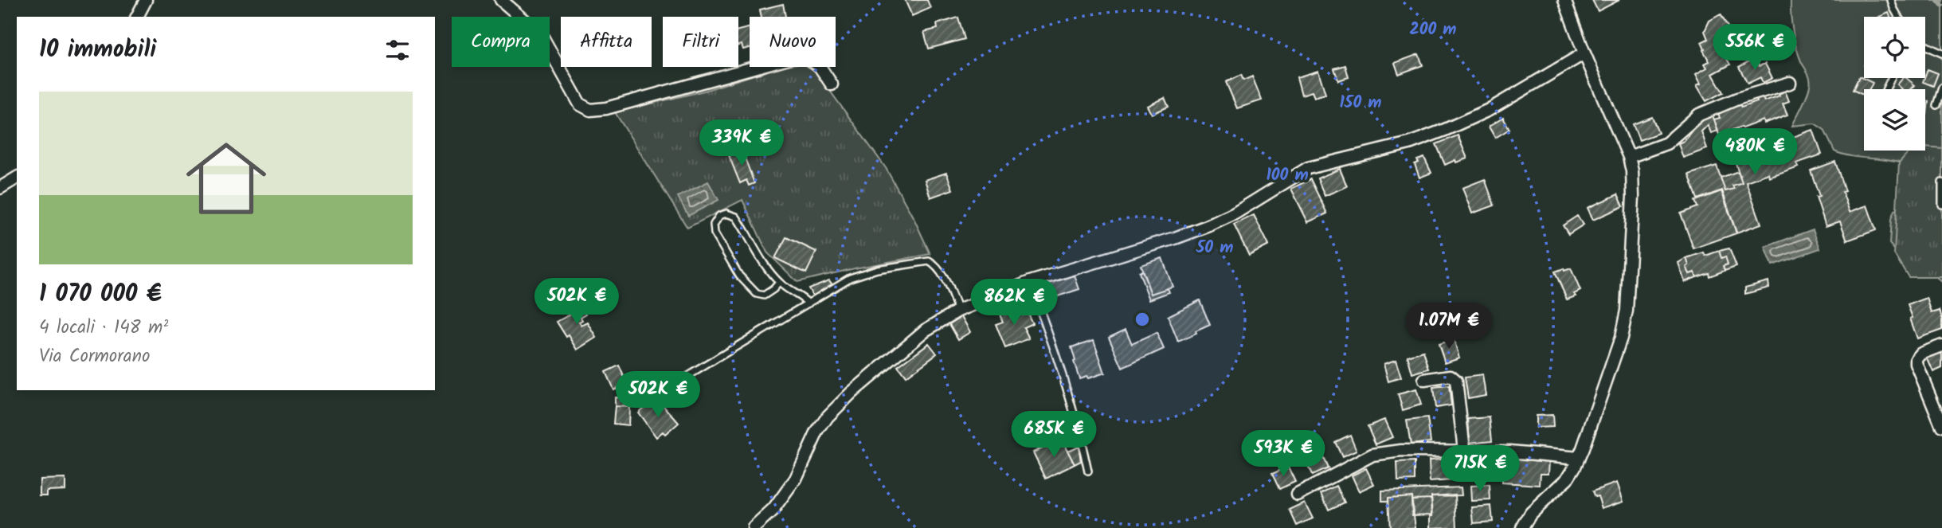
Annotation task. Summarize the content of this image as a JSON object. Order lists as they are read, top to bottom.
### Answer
{
  "page": {
    "chip": [
      "Compra",
      "Affitta",
      "Filtri",
      "Nuovo"
    ],
    "heading": "10 immobili",
    "price": [
      "556K €",
      "339K €",
      "480K €",
      "502K €",
      "862K €",
      "1.07M €",
      "502K €",
      "685K €",
      "593K €",
      "715K €"
    ],
    "list": [
      {
        "name": "1 070 000 €",
        "note": "4 locali · 148 m² · Via Cormorano"
      }
    ]
  },
  "rings": [
    "200 m",
    "150 m",
    "100 m",
    "50 m"
  ]
}
